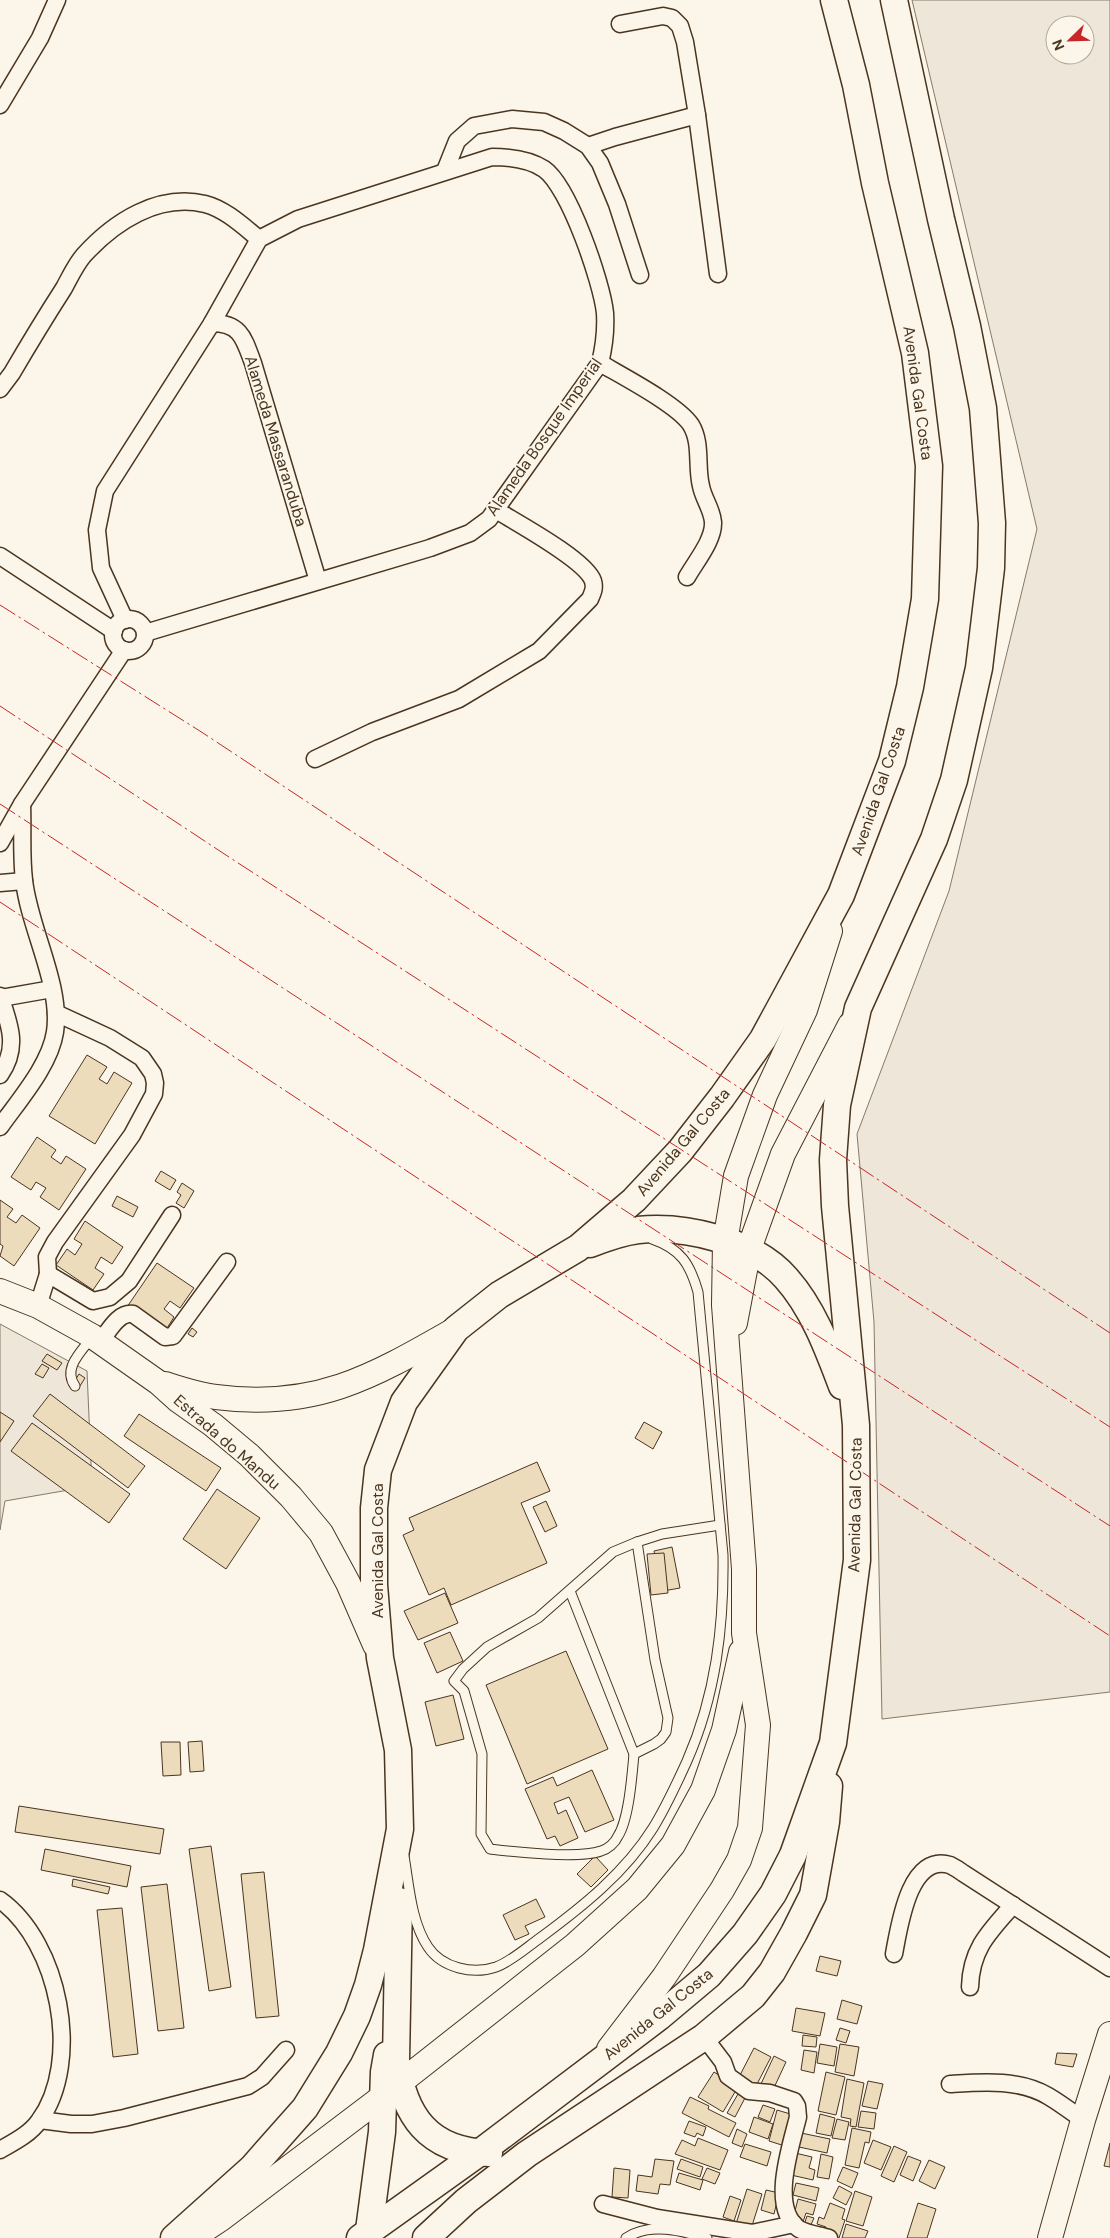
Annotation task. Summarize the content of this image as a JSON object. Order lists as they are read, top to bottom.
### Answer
{
  "streets": {
    "main road": ["Avenida Gal Costa", "Estrada do Mandu"],
    "street": ["Alameda Bosque Imperial", "Alameda Massaranduba"]
  },
  "crossings": [
    ["Avenida Gal Costa", "Estrada do Mandu"],
    ["Alameda Bosque Imperial", "Alameda Massaranduba"]
  ],
  "north": "bottom left"
}
